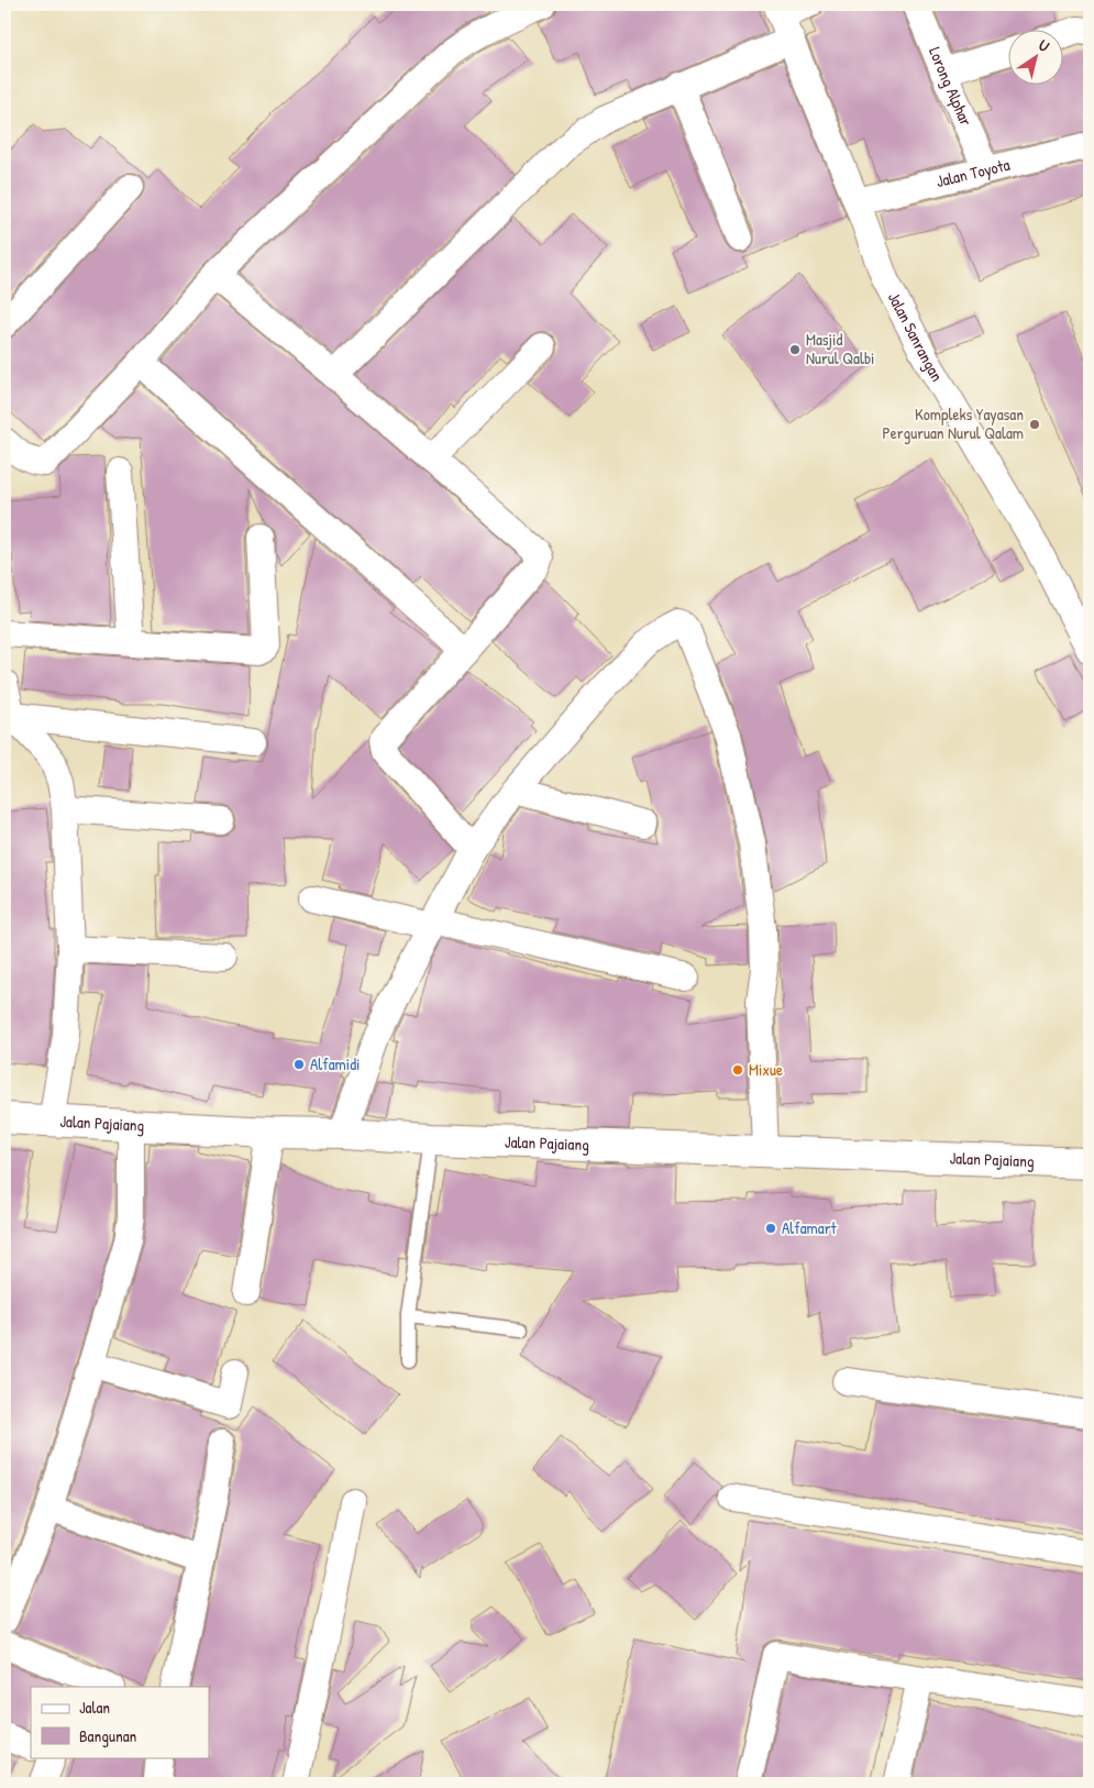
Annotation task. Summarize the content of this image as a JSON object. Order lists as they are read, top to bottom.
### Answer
{
  "streets": {
    "main road": ["Jalan Pajaiang"],
    "street": ["Lorong Alphar", "Jalan Toyota", "Jalan Sanrangan"]
  },
  "crossings": [
    ["Lorong Alphar", "Jalan Toyota"],
    ["Jalan Toyota", "Jalan Sanrangan"]
  ],
  "places": [
    "Masjid Nurul Qalbi",
    "Kompleks Yayasan Perguruan Nurul Qalam",
    "Alfamidi",
    "Mixue",
    "Alfamart"
  ],
  "legend": ["Jalan", "Bangunan"],
  "north": "top right"
}
